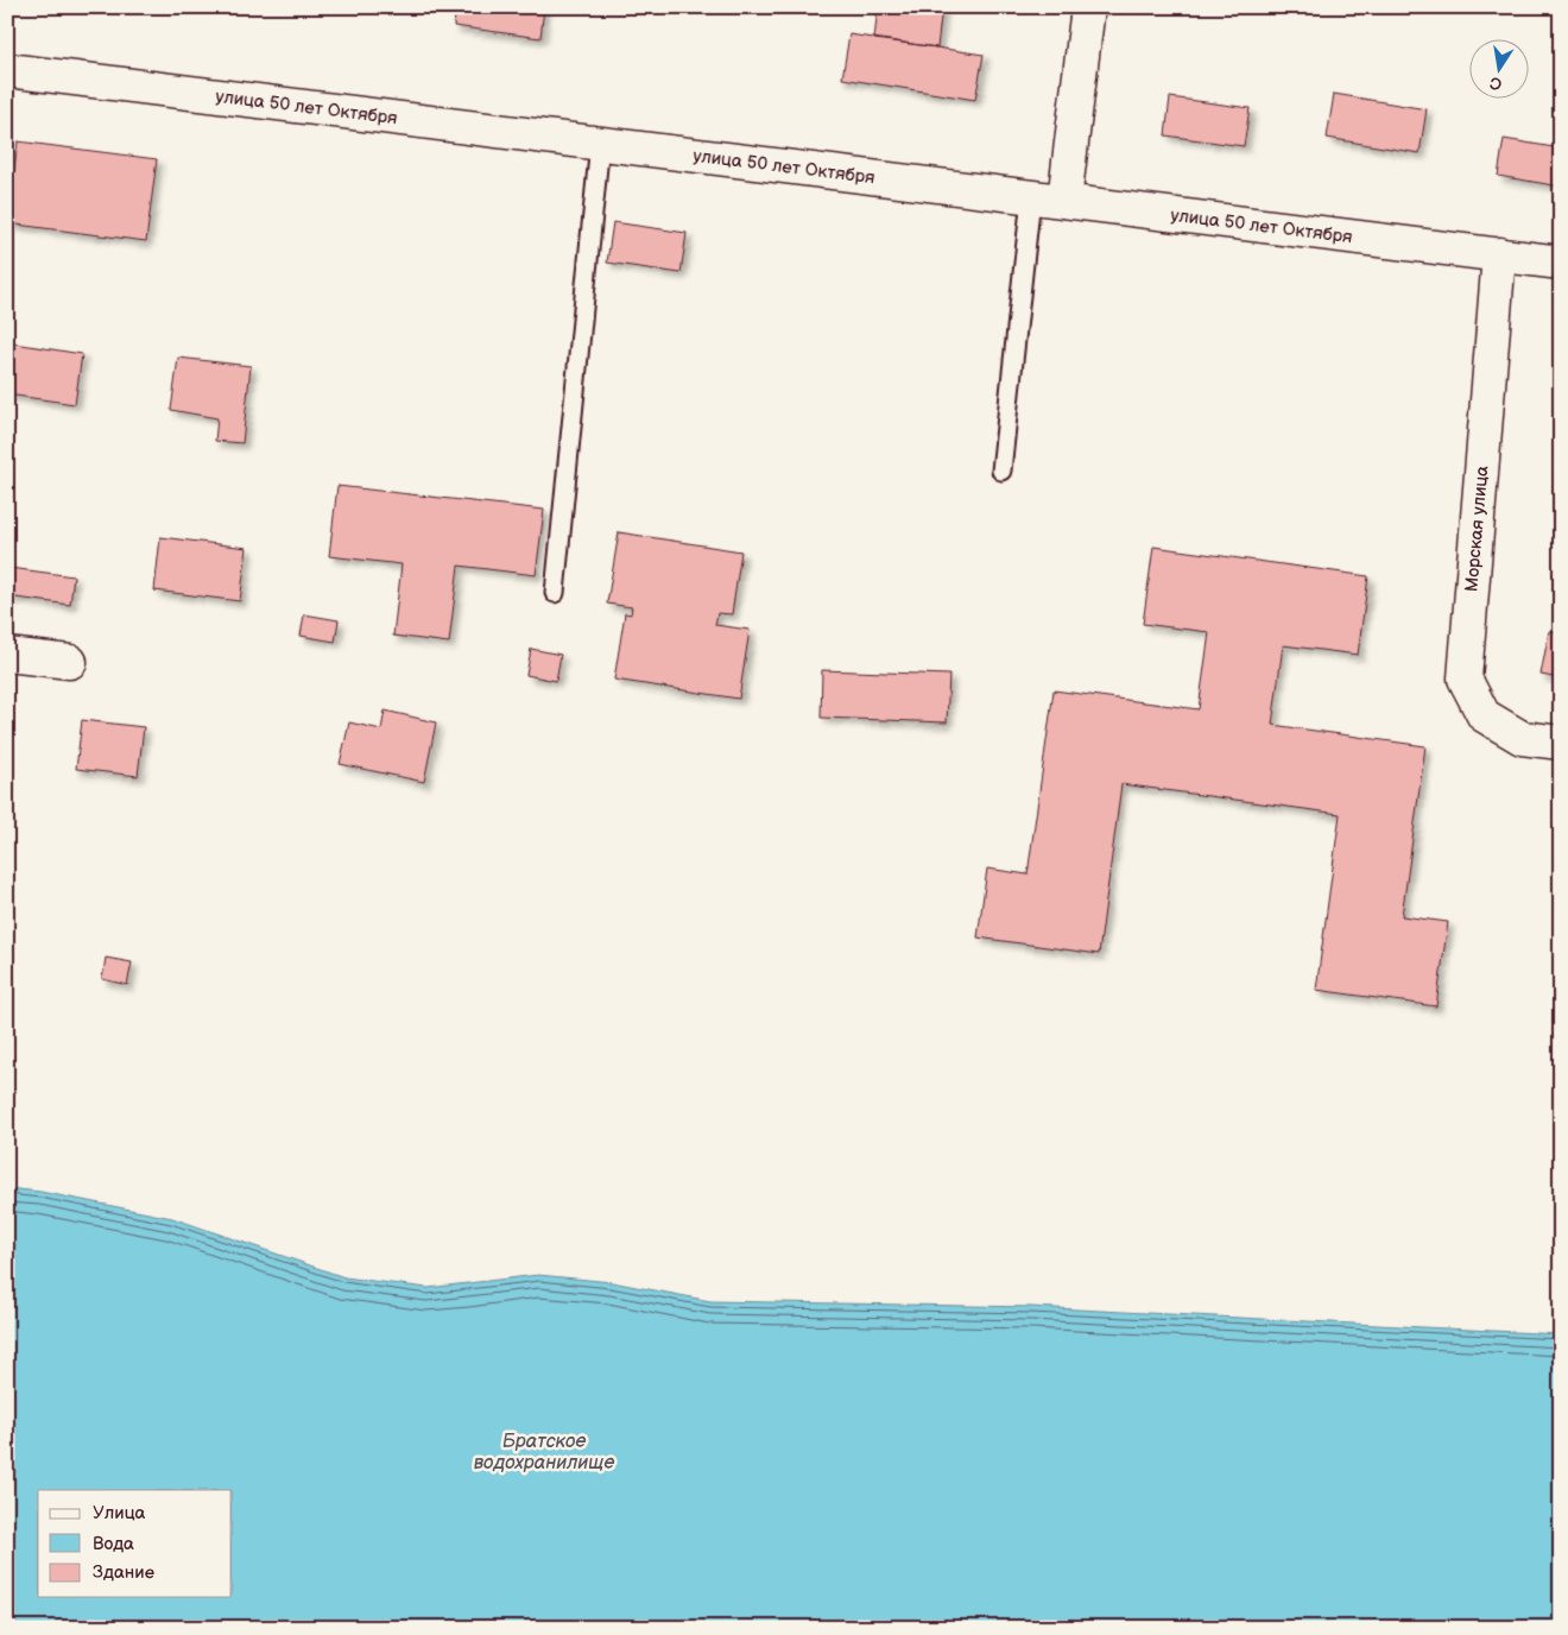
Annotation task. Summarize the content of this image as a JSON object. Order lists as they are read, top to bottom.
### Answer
{
  "streets": {
    "street": ["улица 50 лет Октября", "Морская улица"]
  },
  "crossings": [
    ["улица 50 лет Октября", "Морская улица"]
  ],
  "water": ["Братское водохранилище"],
  "legend": ["Улица", "Вода", "Здание"],
  "north": "bottom"
}
